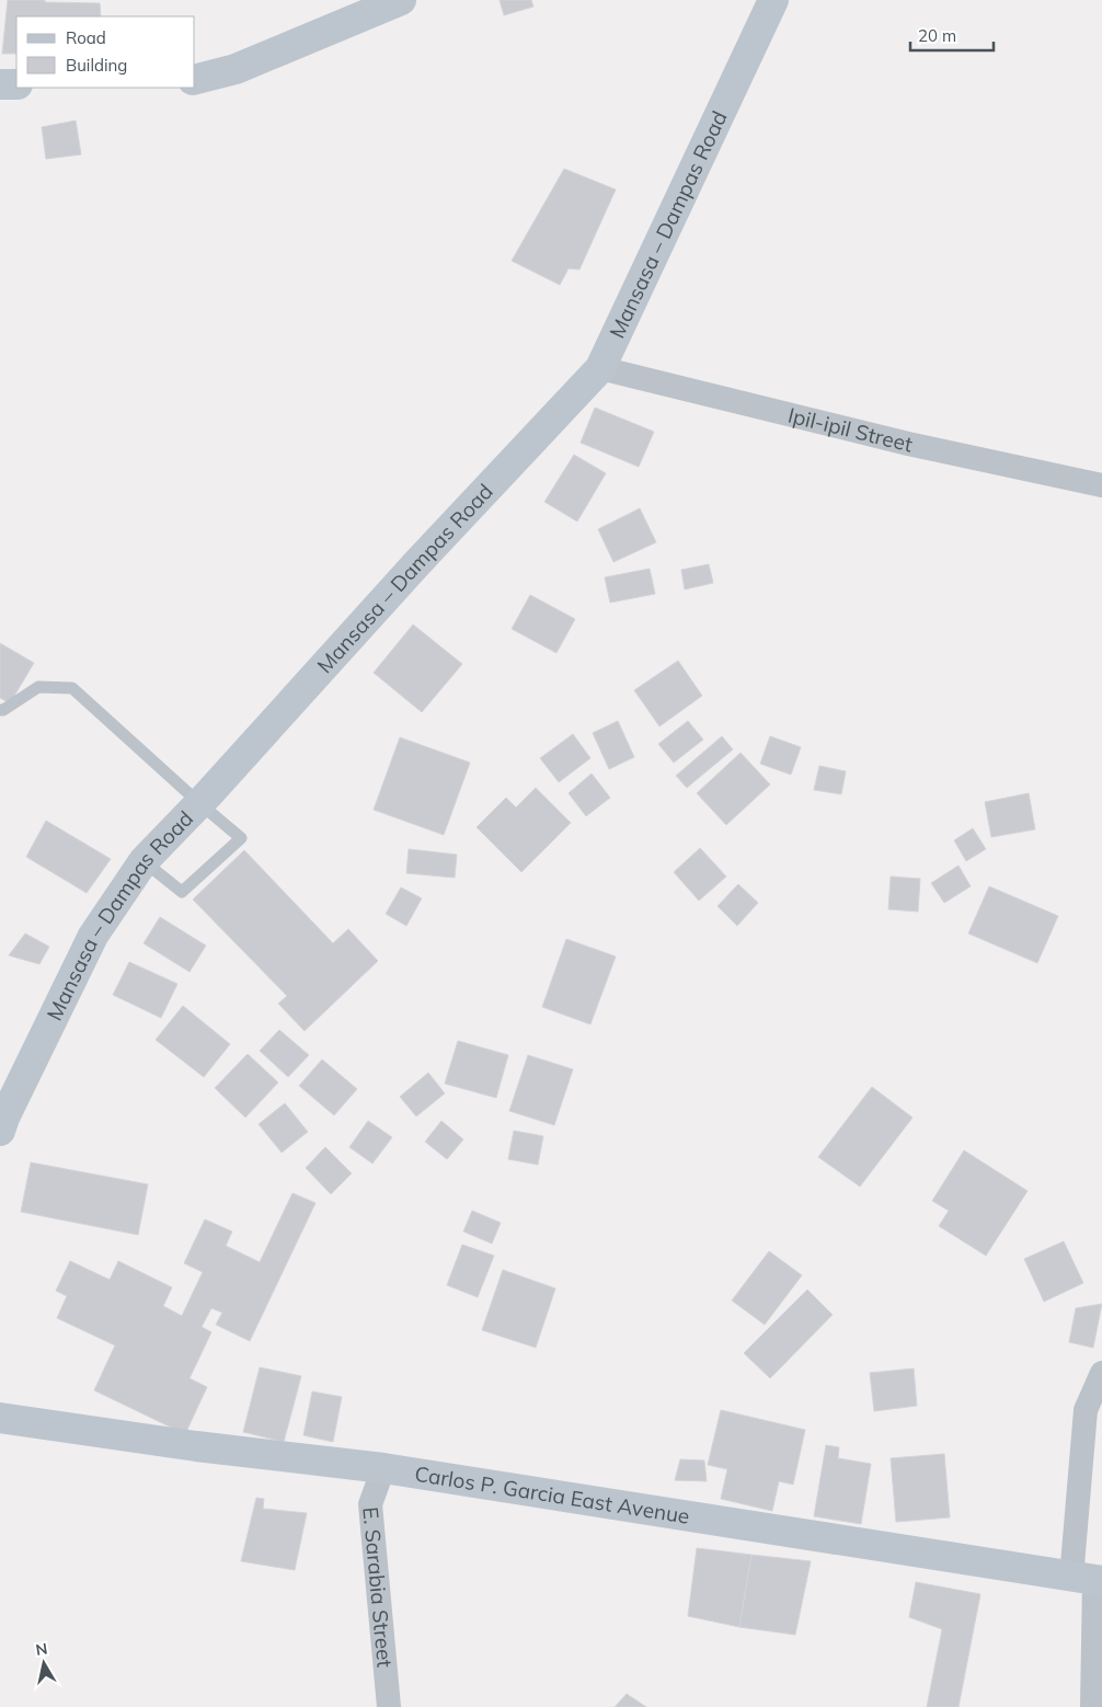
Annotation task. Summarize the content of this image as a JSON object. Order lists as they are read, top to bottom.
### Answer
{
  "streets": {
    "main road": ["Mansasa – Dampas Road", "Carlos P. Garcia East Avenue"],
    "street": ["Ipil-ipil Street", "E. Sarabia Street"]
  },
  "crossings": [
    ["Mansasa – Dampas Road", "Ipil-ipil Street"],
    ["Carlos P. Garcia East Avenue", "E. Sarabia Street"]
  ],
  "legend": ["Road", "Building"],
  "scale_bar": "20 m",
  "north": "top"
}
